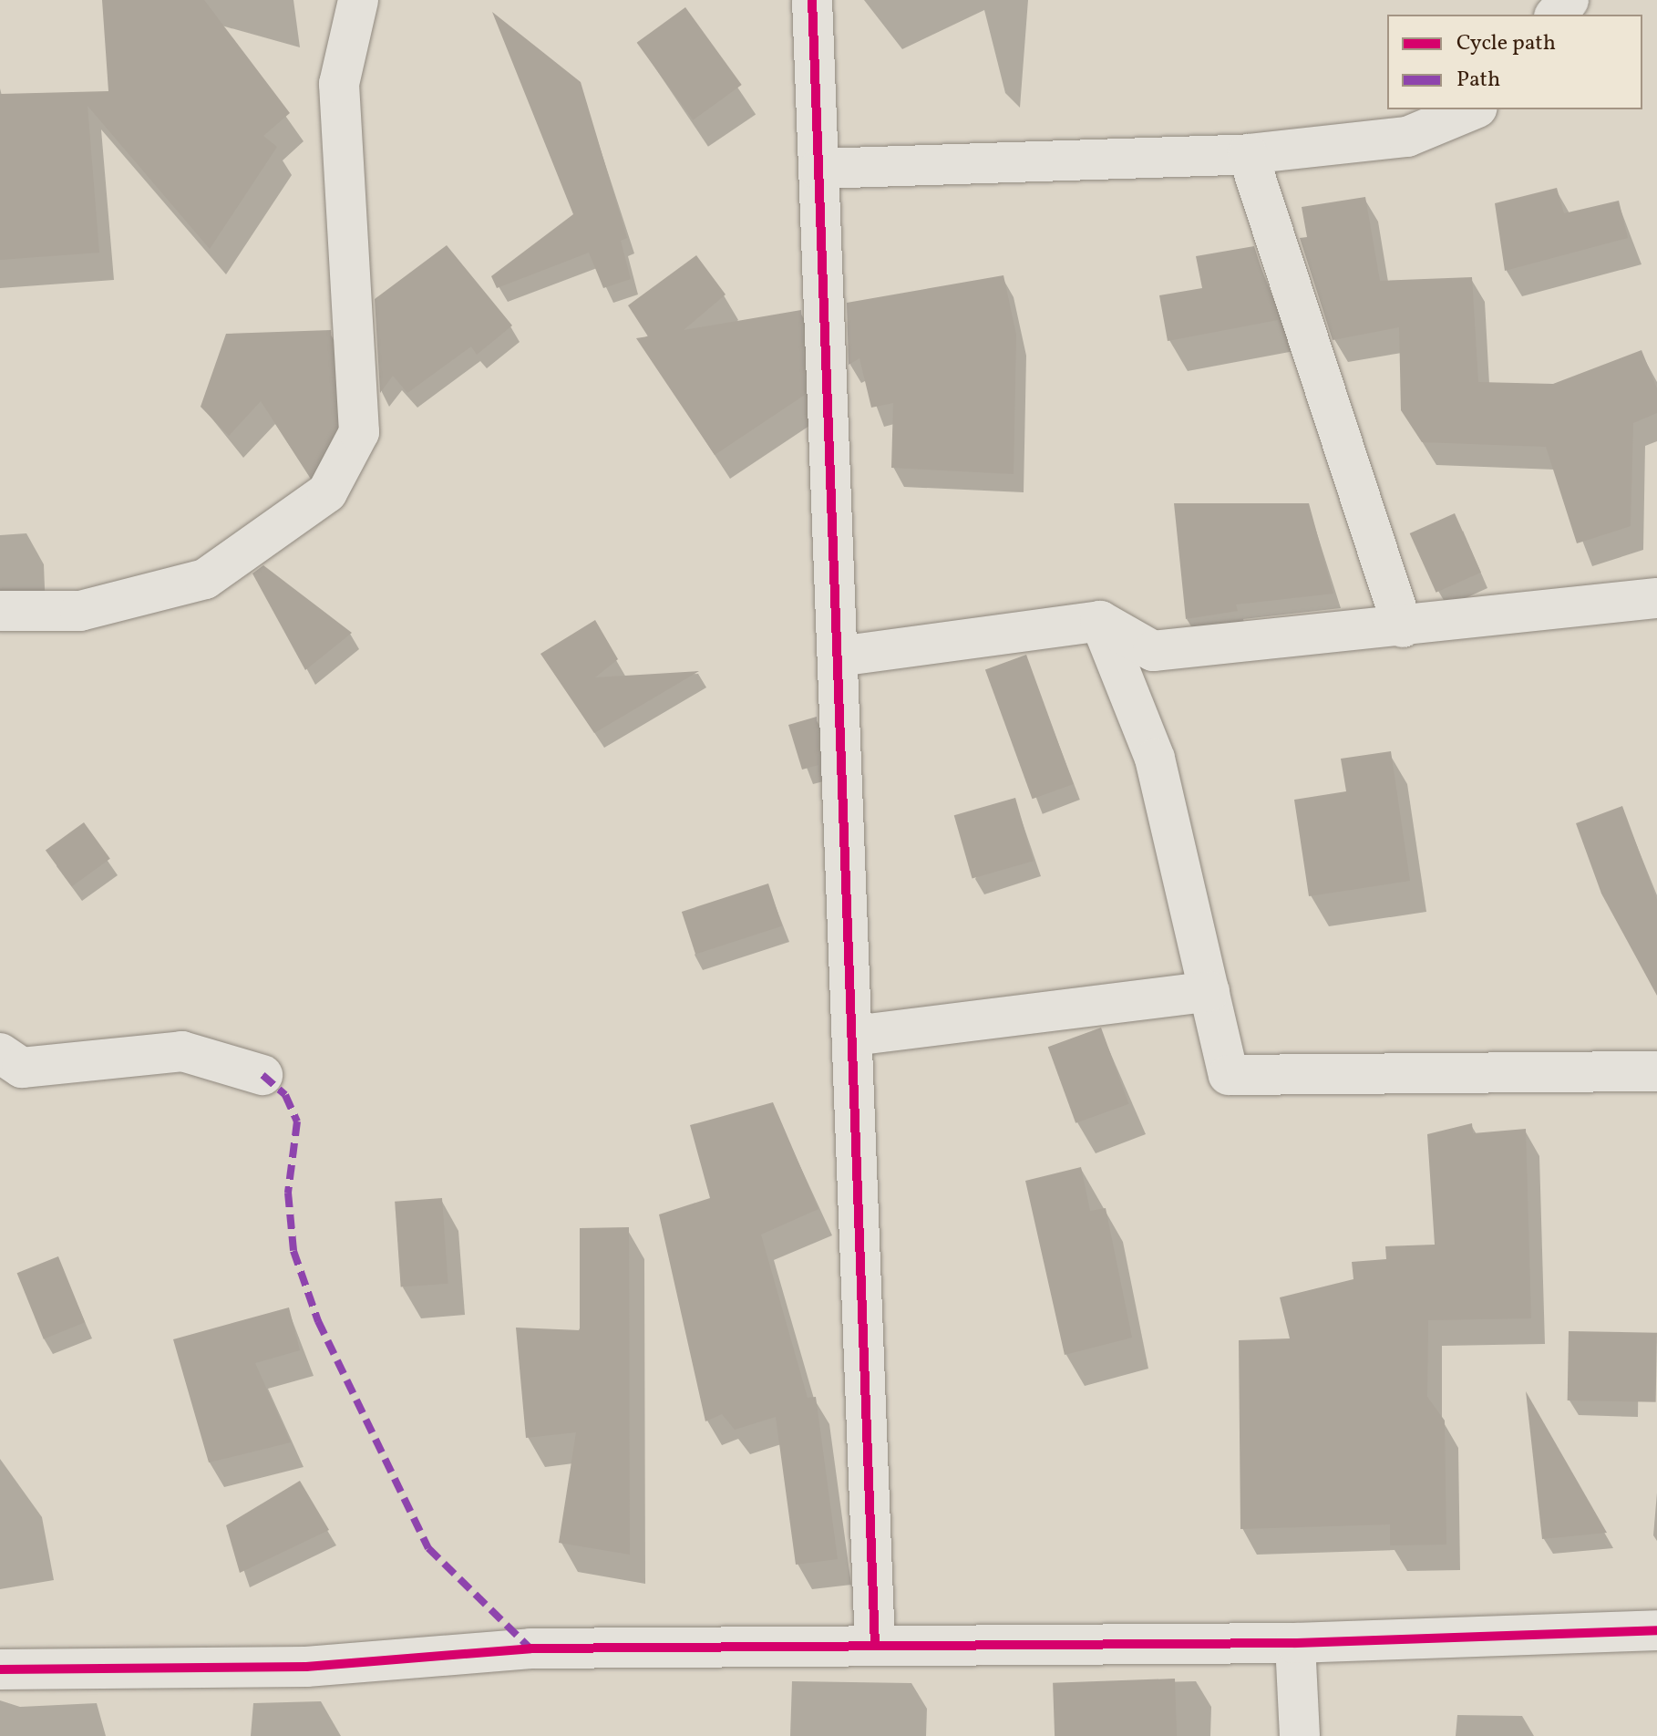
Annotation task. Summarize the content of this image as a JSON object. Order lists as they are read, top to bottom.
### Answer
{
  "legend": ["Cycle path", "Path"]
}
